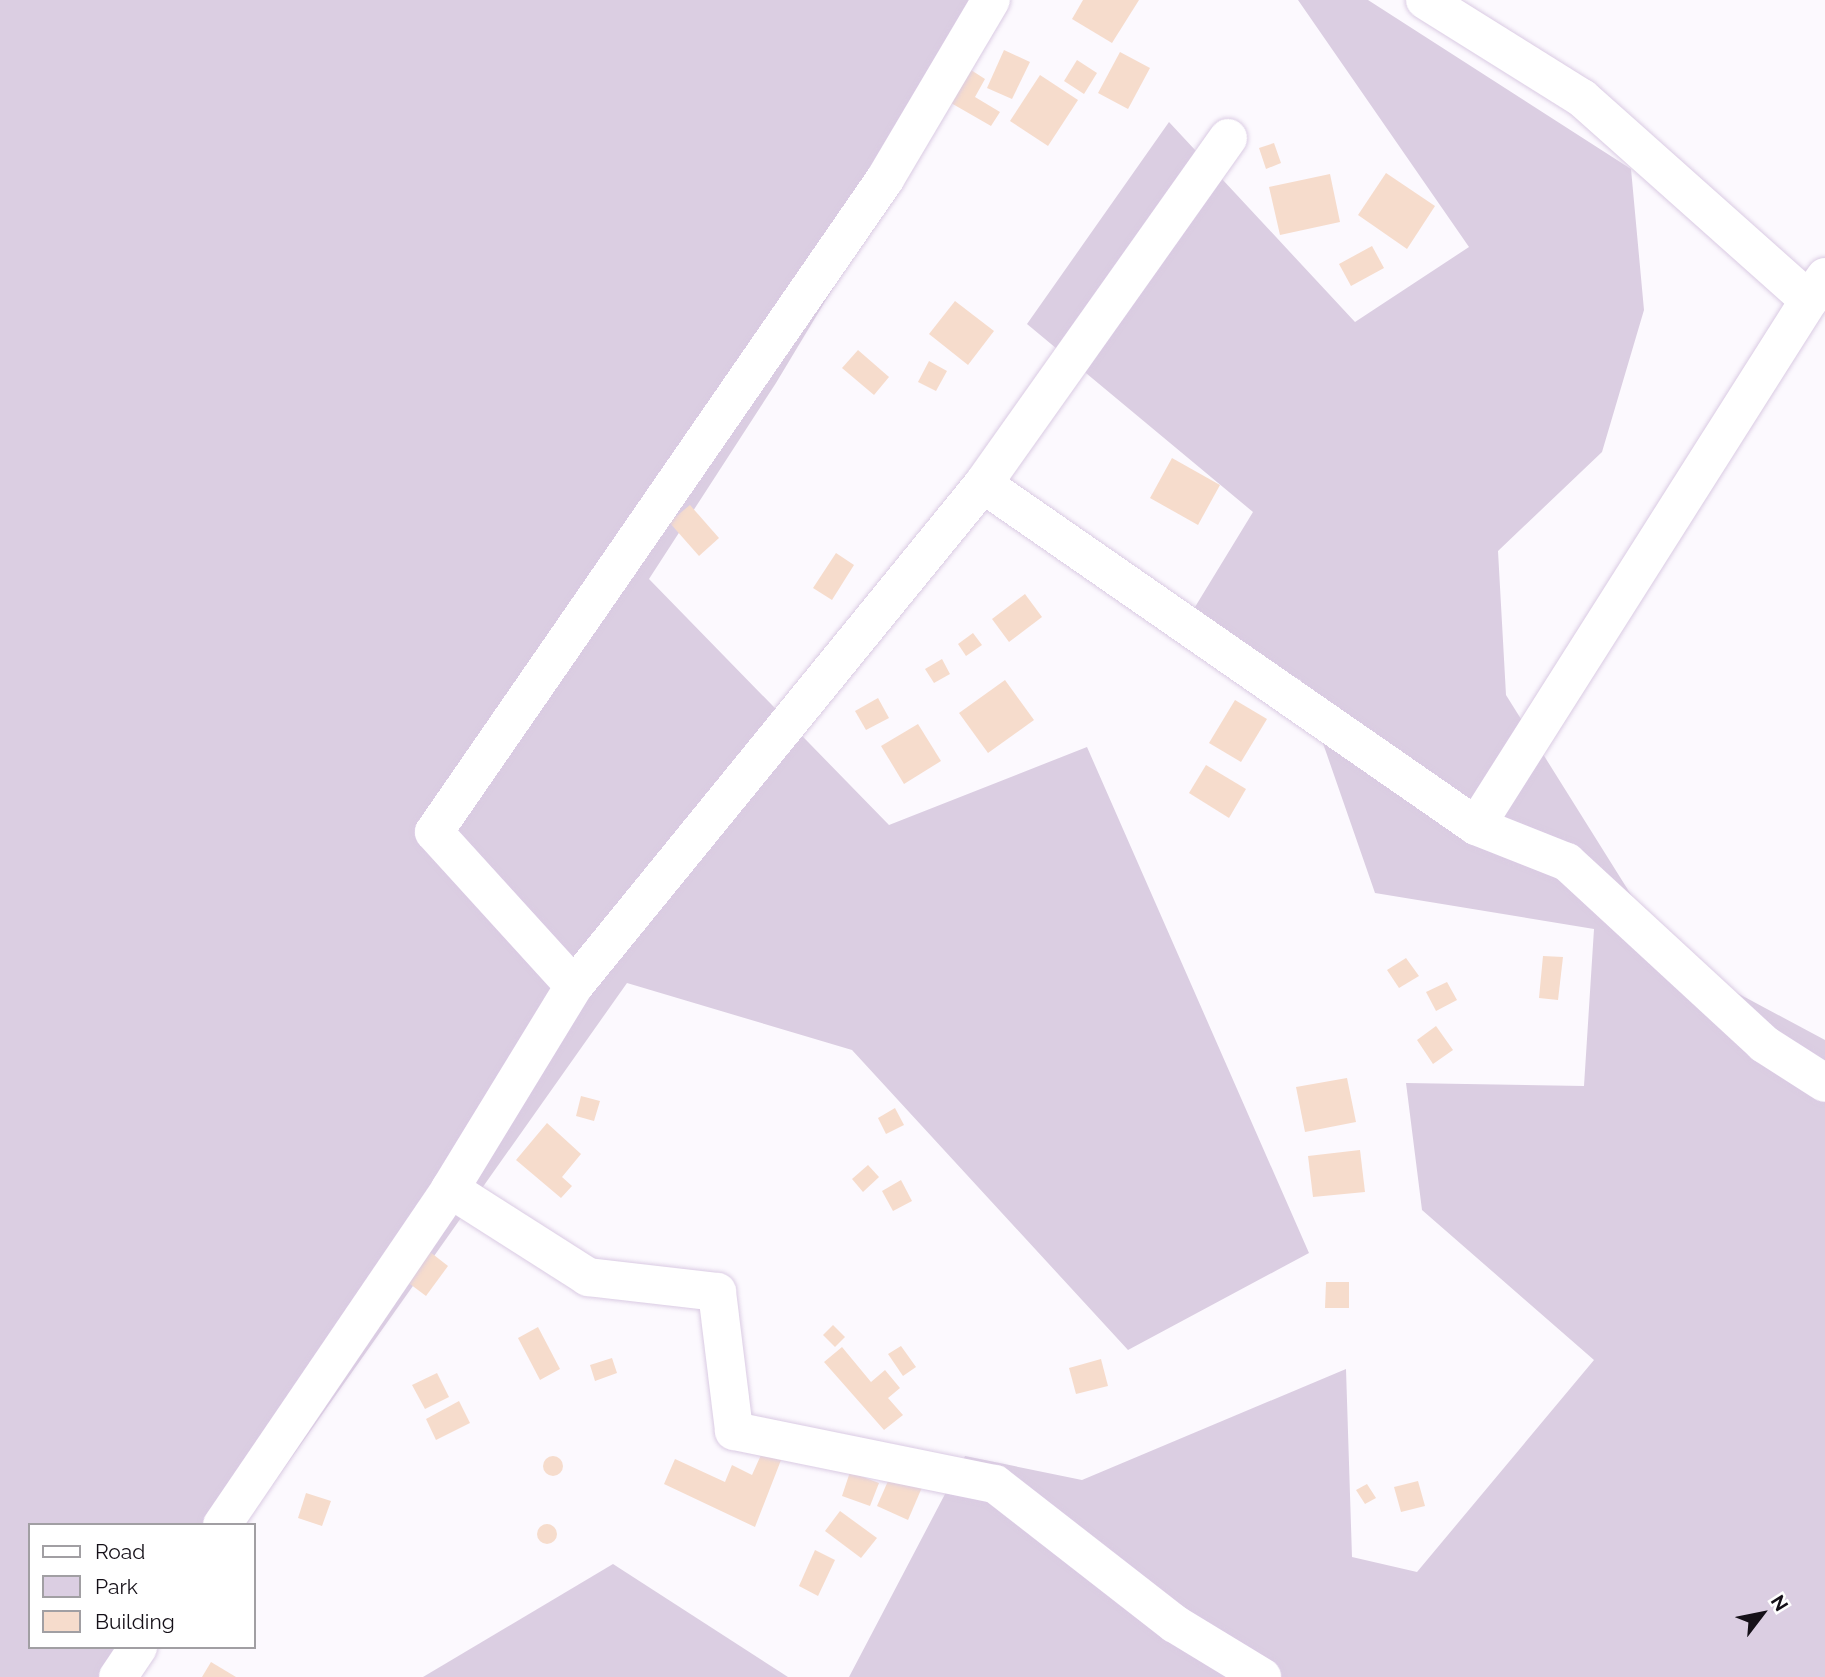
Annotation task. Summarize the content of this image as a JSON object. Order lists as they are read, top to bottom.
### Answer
{
  "legend": ["Road", "Park", "Building"],
  "north": "top right"
}
